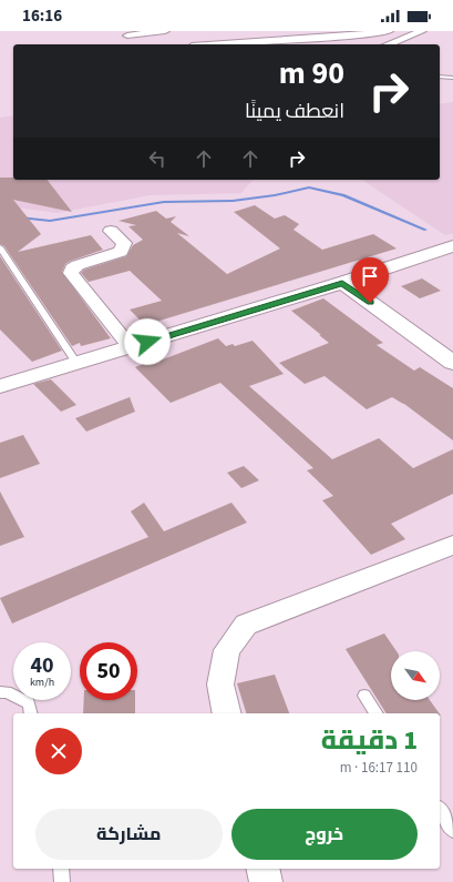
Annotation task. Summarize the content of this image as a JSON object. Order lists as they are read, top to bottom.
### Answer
{
  "north": "bottom right",
  "page": {
    "status": "16:16",
    "turn": ["90 m", "انعطف يمينًا"],
    "speed": "40 km/h",
    "limit": "50",
    "heading": ["1 دقيقة", "110 m · 16:17"],
    "buttons": ["خروج", "مشاركة"]
  }
}
